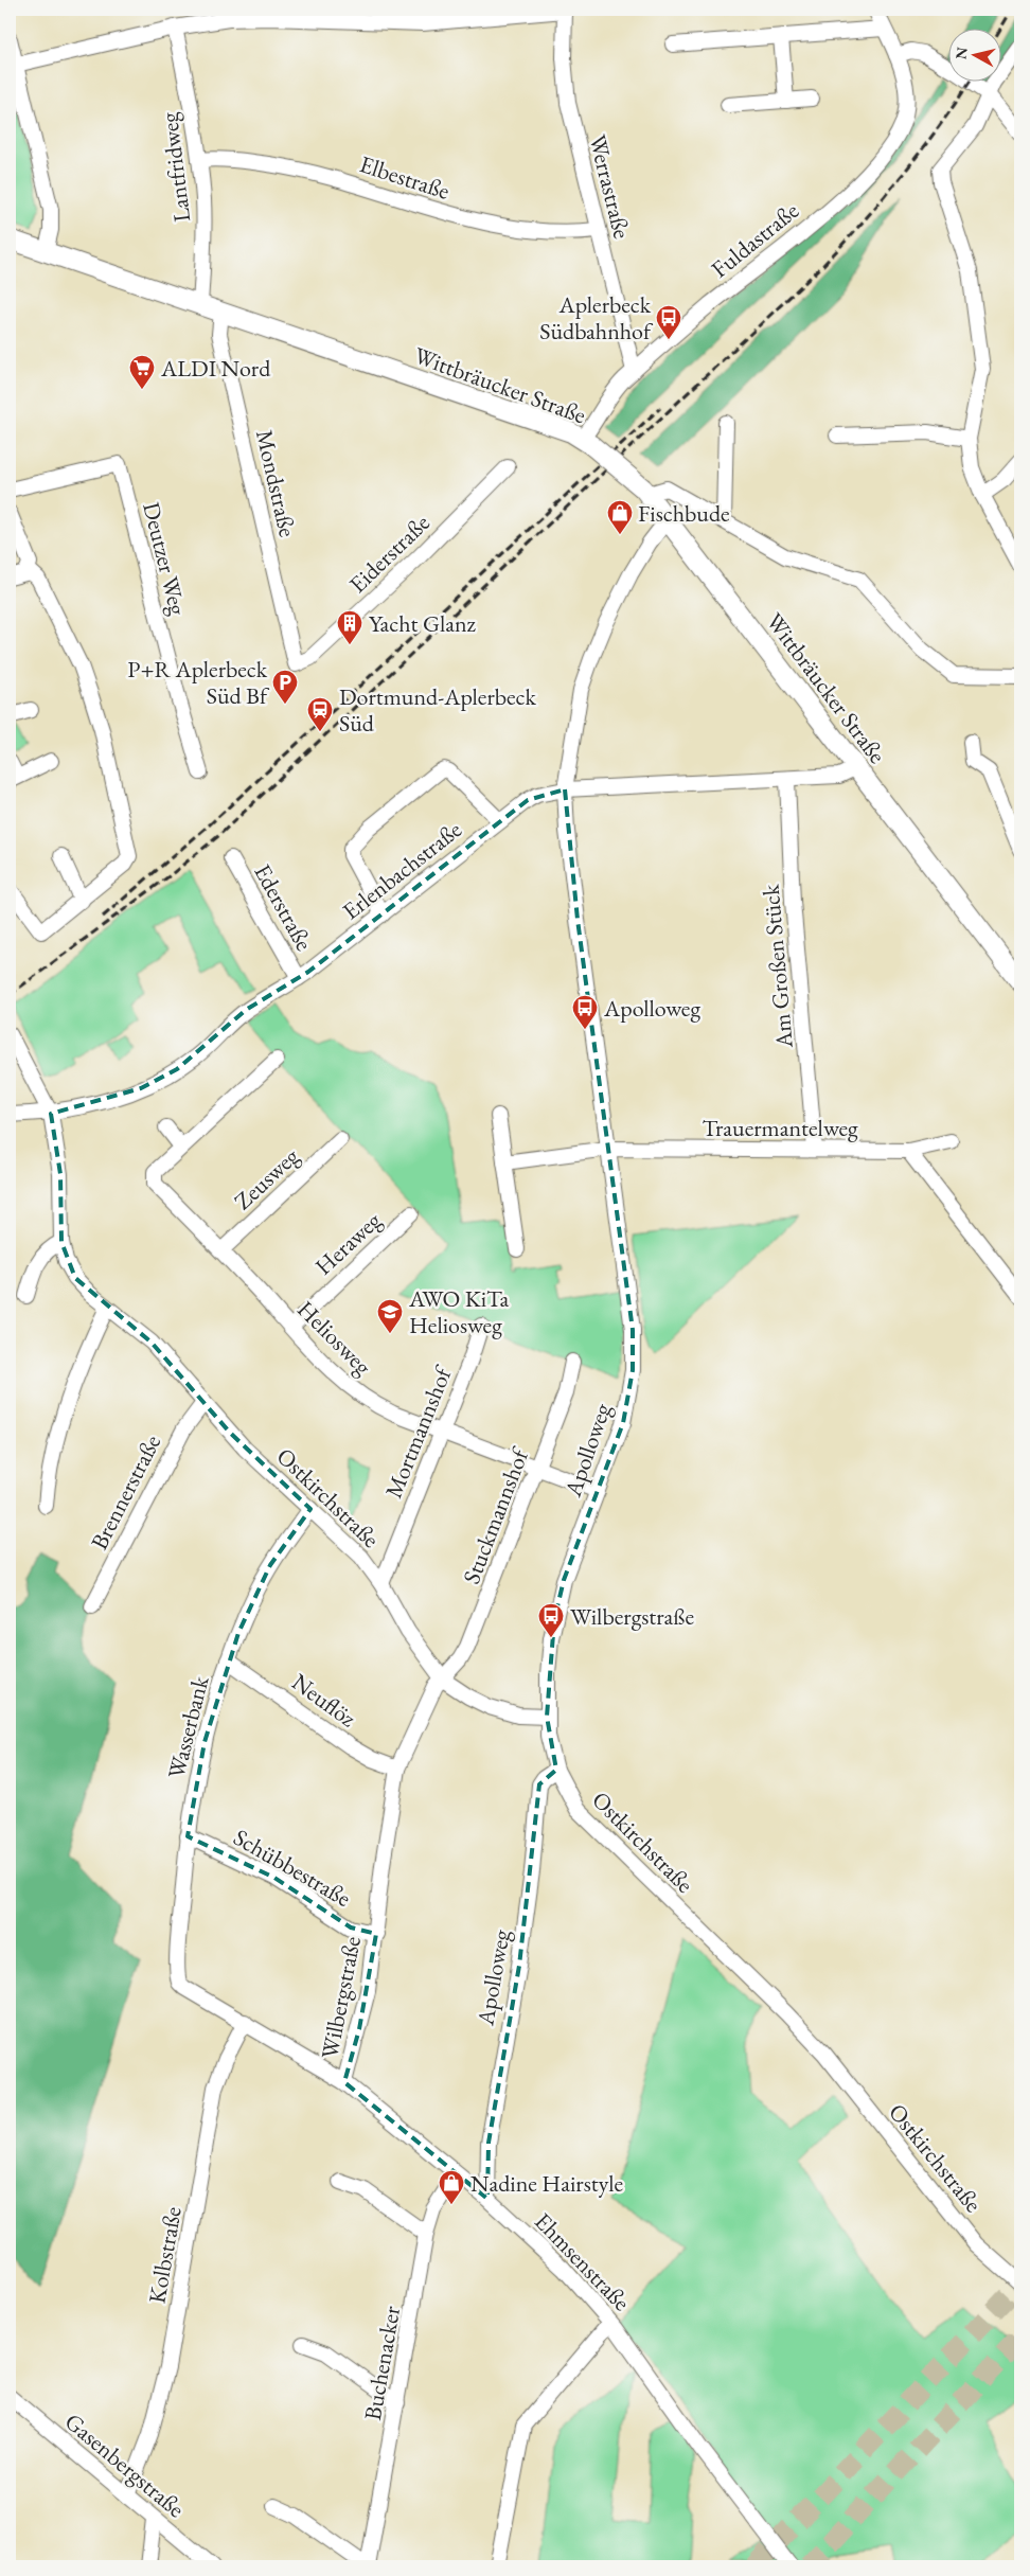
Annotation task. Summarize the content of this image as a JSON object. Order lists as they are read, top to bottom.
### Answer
{
  "streets": {
    "main road": ["Wittbräucker Straße"],
    "street": [
      "Lantfridweg",
      "Elbestraße",
      "Werrastraße",
      "Fuldastraße",
      "Mondstraße",
      "Eiderstraße",
      "Deutzer Weg",
      "Erlenbachstraße",
      "Ederstraße",
      "Am Großen Stück",
      "Trauermantelweg",
      "Zeusweg",
      "Heraweg",
      "Heliosweg",
      "Mortmannshof",
      "Apolloweg",
      "Brennerstraße",
      "Ostkirchstraße",
      "Stuckmannshof",
      "Neuflöz",
      "Wasserbank",
      "Schübbestraße",
      "Wilbergstraße",
      "Kolbstraße",
      "Ehmsenstraße",
      "Buchenacker",
      "Gasenbergstraße"
    ]
  },
  "crossings": [
    ["Lantfridweg", "Elbestraße"],
    ["Lantfridweg", "Wittbräucker Straße"],
    ["Elbestraße", "Werrastraße"],
    ["Werrastraße", "Fuldastraße"],
    ["Fuldastraße", "Wittbräucker Straße"],
    ["Wittbräucker Straße", "Mondstraße"],
    ["Wittbräucker Straße", "Erlenbachstraße"],
    ["Wittbräucker Straße", "Apolloweg"],
    ["Mondstraße", "Eiderstraße"],
    ["Erlenbachstraße", "Ederstraße"],
    ["Erlenbachstraße", "Am Großen Stück"],
    ["Erlenbachstraße", "Apolloweg"],
    ["Erlenbachstraße", "Ostkirchstraße"],
    ["Am Großen Stück", "Trauermantelweg"],
    ["Trauermantelweg", "Apolloweg"],
    ["Zeusweg", "Heliosweg"],
    ["Heraweg", "Heliosweg"],
    ["Heliosweg", "Mortmannshof"],
    ["Heliosweg", "Apolloweg"],
    ["Heliosweg", "Stuckmannshof"],
    ["Mortmannshof", "Ostkirchstraße"],
    ["Apolloweg", "Ostkirchstraße"],
    ["Apolloweg", "Ehmsenstraße"],
    ["Brennerstraße", "Ostkirchstraße"],
    ["Ostkirchstraße", "Stuckmannshof"],
    ["Ostkirchstraße", "Wasserbank"],
    ["Ostkirchstraße", "Wilbergstraße"],
    ["Stuckmannshof", "Wilbergstraße"],
    ["Neuflöz", "Wasserbank"],
    ["Neuflöz", "Wilbergstraße"],
    ["Wasserbank", "Schübbestraße"],
    ["Wasserbank", "Ehmsenstraße"],
    ["Schübbestraße", "Wilbergstraße"],
    ["Wilbergstraße", "Ehmsenstraße"],
    ["Kolbstraße", "Ehmsenstraße"],
    ["Kolbstraße", "Gasenbergstraße"],
    ["Ehmsenstraße", "Buchenacker"]
  ],
  "places": {
    "bus stop": ["Aplerbeck Südbahnhof", "Apolloweg", "Wilbergstraße"],
    "supermarket": ["ALDI Nord"],
    "shop": ["Fischbude", "Nadine Hairstyle"],
    "building": ["Yacht Glanz"],
    "parking": ["P+R Aplerbeck Süd Bf"],
    "station": ["Dortmund-Aplerbeck Süd"],
    "school or university": ["AWO KiTa Heliosweg"]
  },
  "north": "left"
}
